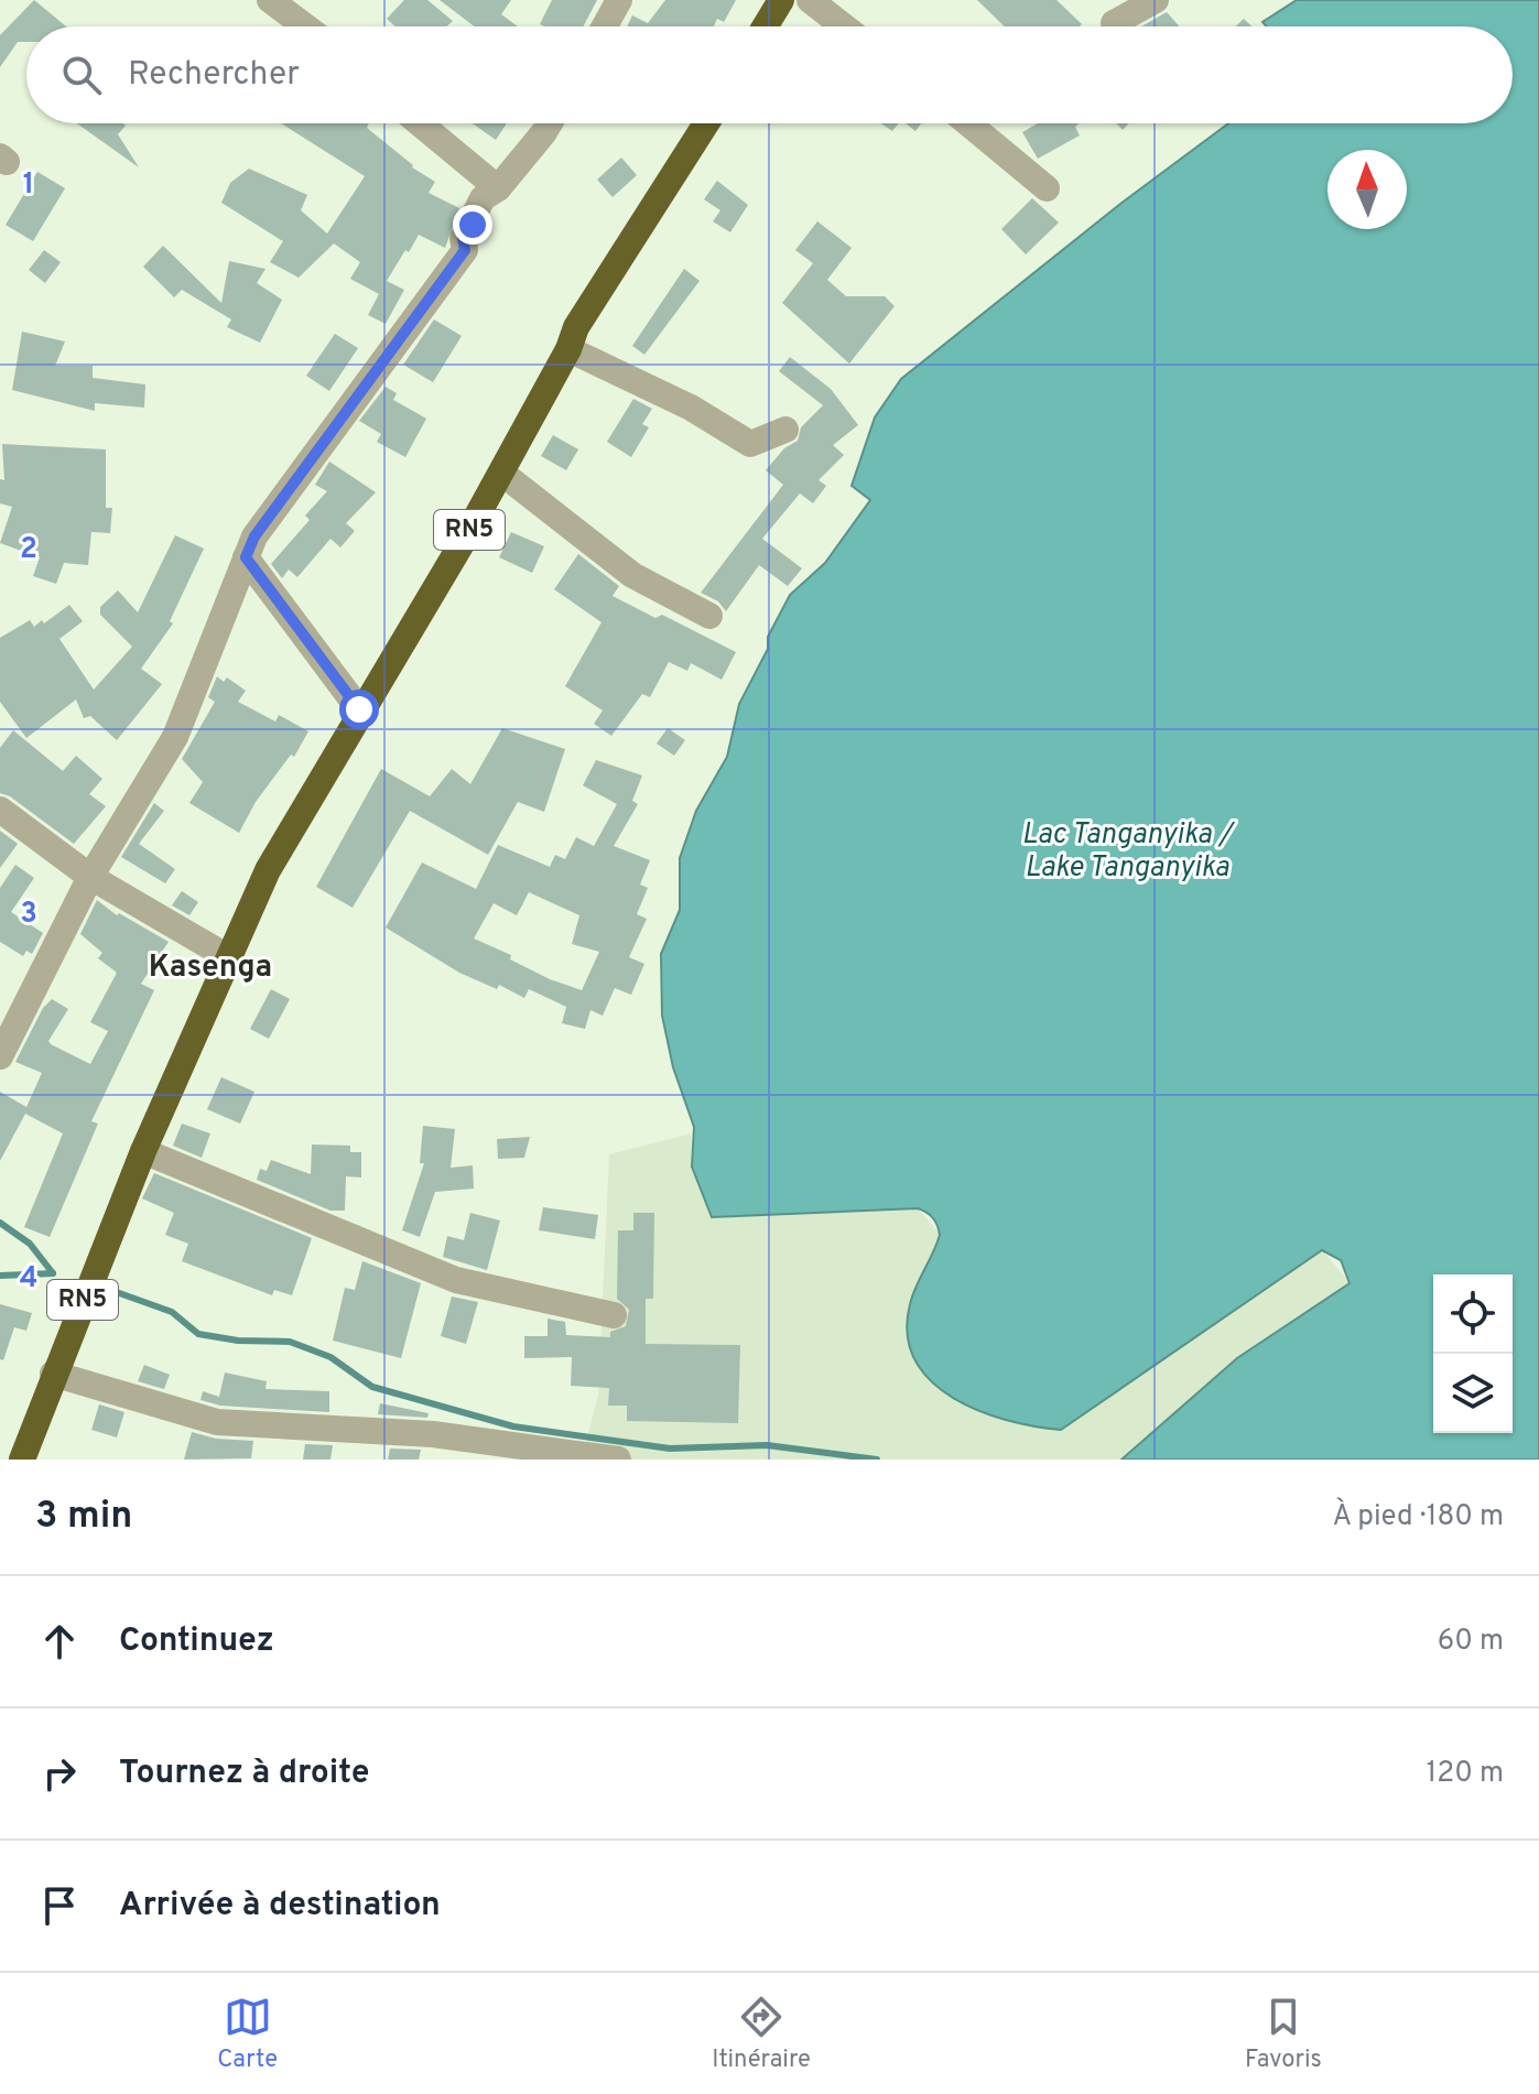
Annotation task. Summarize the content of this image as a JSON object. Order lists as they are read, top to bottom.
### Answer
{
  "streets": {
    "highway": ["RN5"]
  },
  "districts": ["Kasenga"],
  "water": ["Lac Tanganyika / Lake Tanganyika"],
  "north": "top",
  "page": {
    "search": "Rechercher",
    "heading": ["3 min", "À pied · 180 m"],
    "list": [
      ["Continuez", "60 m"],
      ["Tournez à droite", "120 m"],
      "Arrivée à destination"
    ],
    "nav": ["Carte", "Itinéraire", "Favoris"]
  },
  "grid": {
    "rows": [
      "1",
      "2",
      "3",
      "4"
    ]
  }
}
